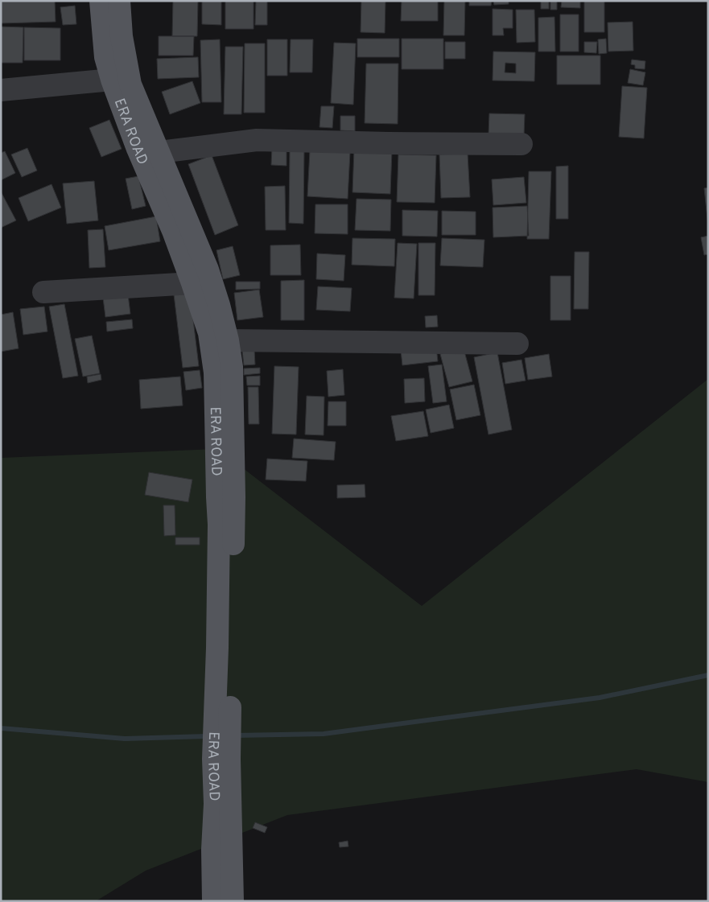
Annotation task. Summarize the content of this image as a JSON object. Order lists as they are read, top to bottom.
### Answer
{
  "streets": {
    "main road": ["ERA ROAD"]
  }
}
